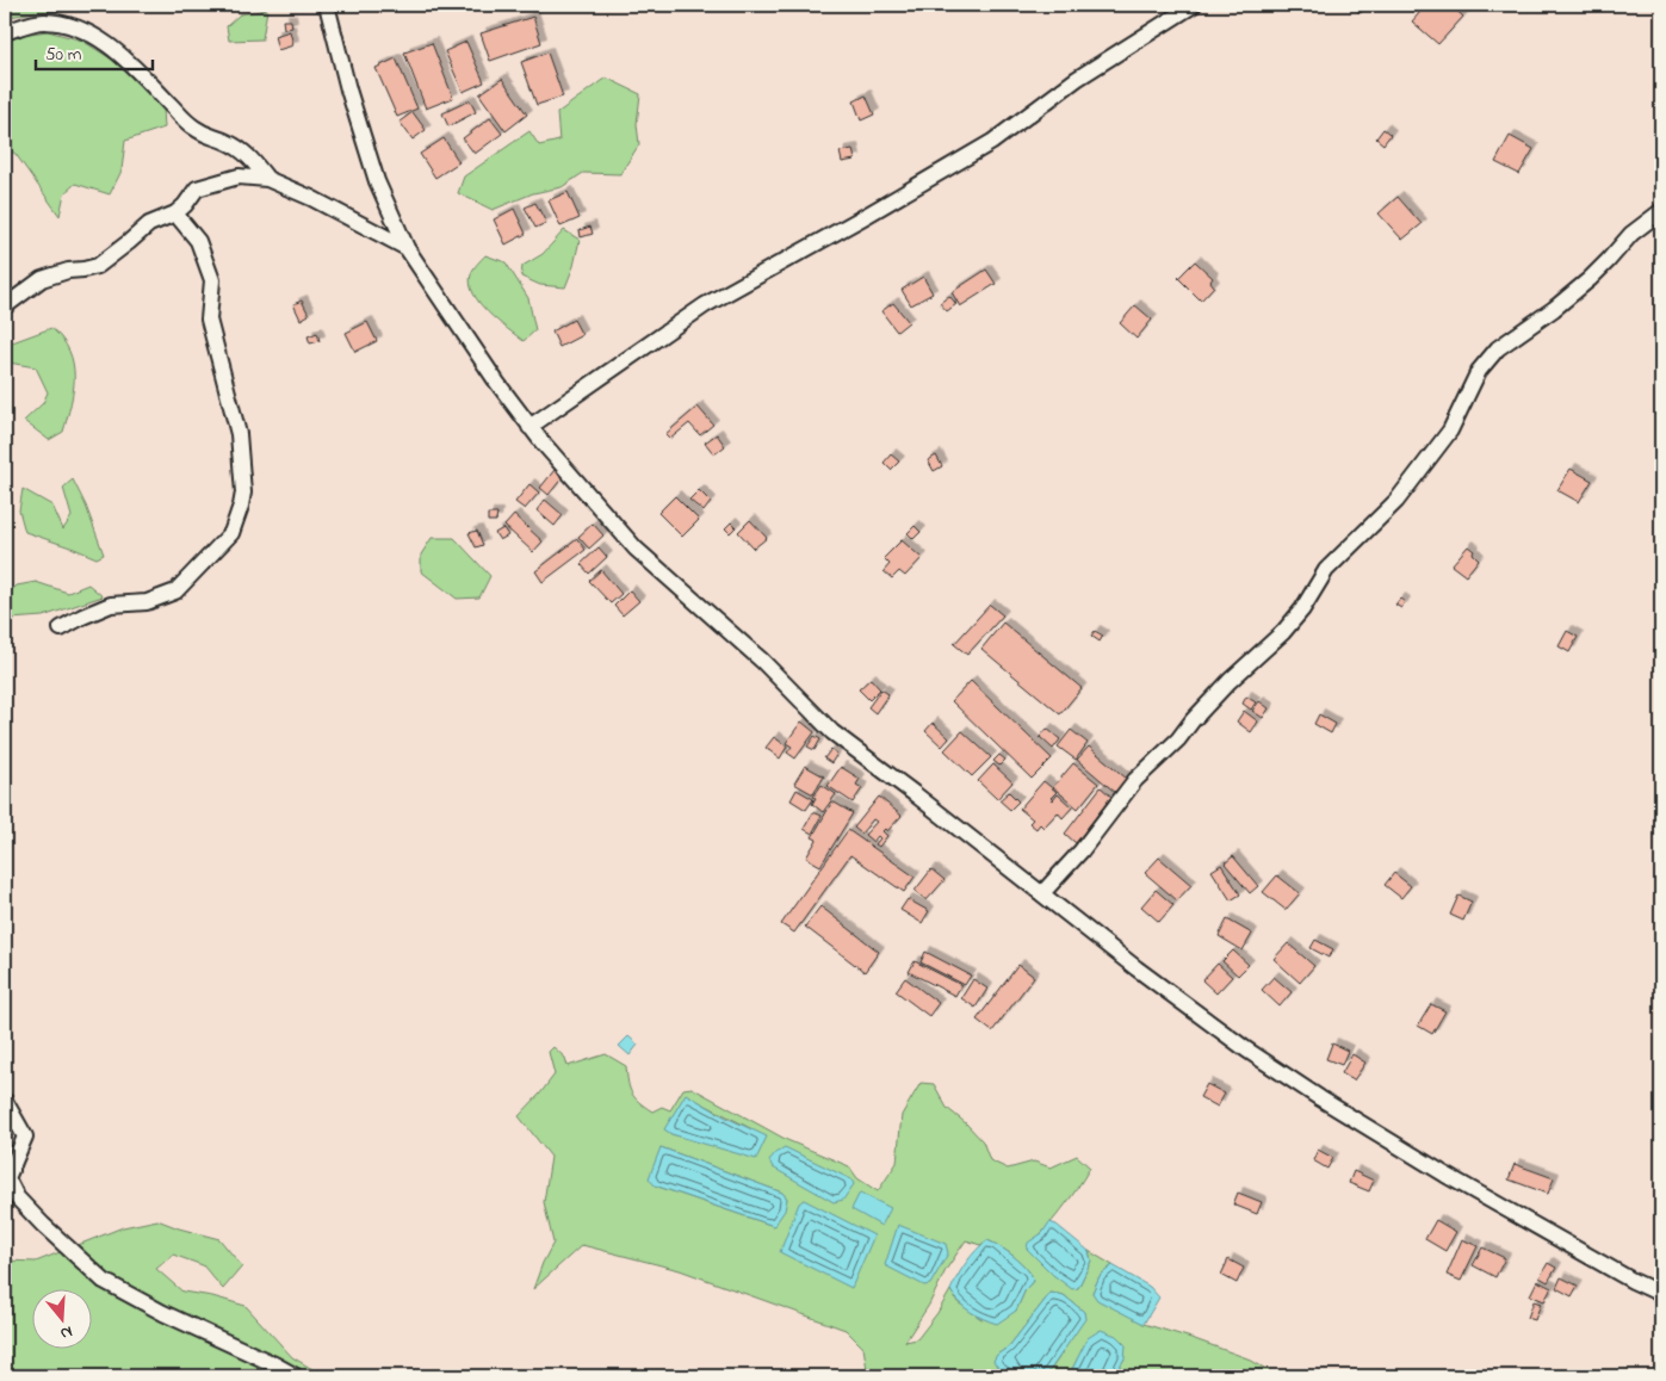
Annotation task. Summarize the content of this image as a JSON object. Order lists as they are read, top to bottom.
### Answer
{
  "scale_bar": "50 m",
  "north": "bottom"
}
